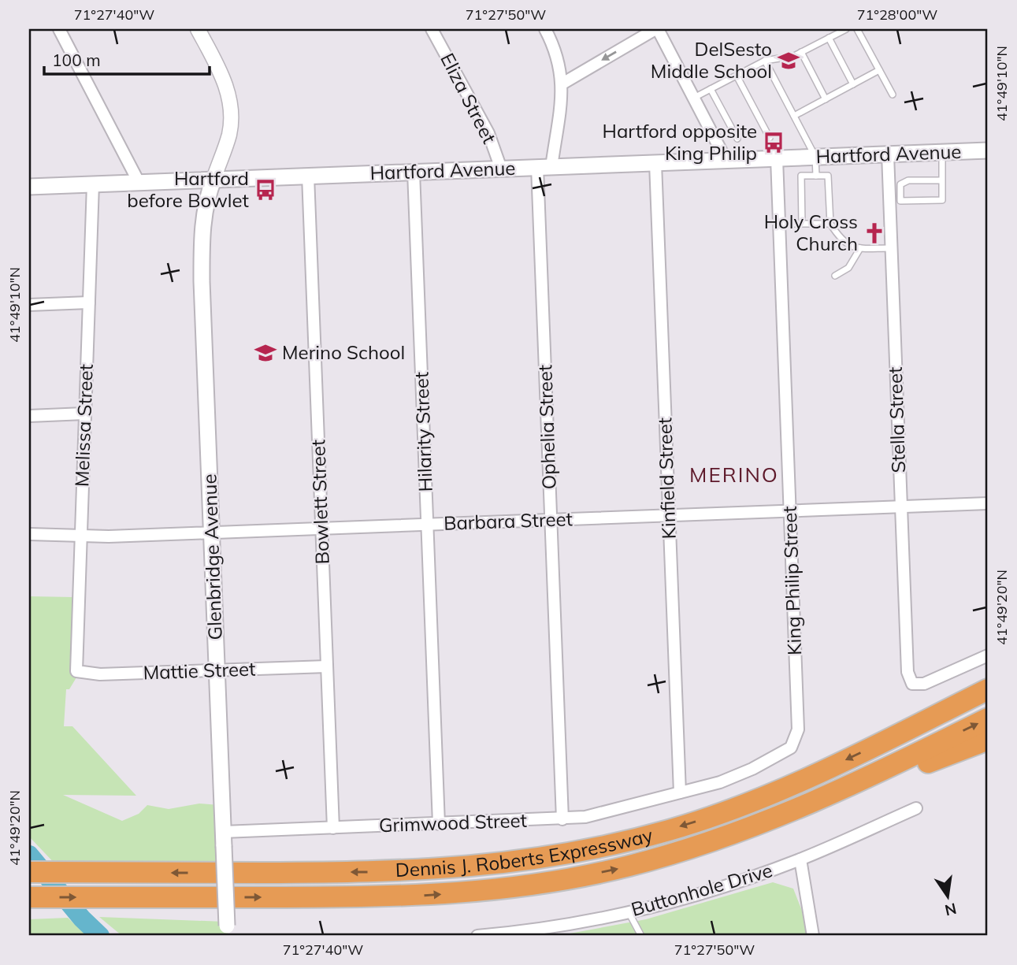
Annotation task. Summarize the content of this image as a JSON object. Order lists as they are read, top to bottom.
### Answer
{
  "streets": {
    "highway": ["Dennis J. Roberts Expressway"],
    "main road": ["Hartford Avenue", "Glenbridge Avenue"],
    "street": [
      "Eliza Street",
      "Stella Street",
      "Melissa Street",
      "Ophelia Street",
      "Hilarity Street",
      "Kinfield Street",
      "Bowlett Street",
      "Barbara Street",
      "King Philip Street",
      "Mattie Street",
      "Grimwood Street",
      "Buttonhole Drive"
    ]
  },
  "crossings": [
    ["Eliza Street", "Hartford Avenue"],
    ["Hartford Avenue", "Stella Street"],
    ["Hartford Avenue", "Melissa Street"],
    ["Hartford Avenue", "Ophelia Street"],
    ["Hartford Avenue", "Hilarity Street"],
    ["Hartford Avenue", "Kinfield Street"],
    ["Hartford Avenue", "Bowlett Street"],
    ["Hartford Avenue", "Glenbridge Avenue"],
    ["Hartford Avenue", "King Philip Street"],
    ["Stella Street", "Barbara Street"],
    ["Melissa Street", "Barbara Street"],
    ["Melissa Street", "Mattie Street"],
    ["Ophelia Street", "Barbara Street"],
    ["Ophelia Street", "Grimwood Street"],
    ["Hilarity Street", "Barbara Street"],
    ["Hilarity Street", "Grimwood Street"],
    ["Kinfield Street", "Barbara Street"],
    ["Kinfield Street", "King Philip Street"],
    ["Kinfield Street", "Grimwood Street"],
    ["Bowlett Street", "Barbara Street"],
    ["Bowlett Street", "Mattie Street"],
    ["Bowlett Street", "Grimwood Street"],
    ["Barbara Street", "Glenbridge Avenue"],
    ["Barbara Street", "King Philip Street"],
    ["Glenbridge Avenue", "Mattie Street"],
    ["Glenbridge Avenue", "Grimwood Street"],
    ["King Philip Street", "Grimwood Street"]
  ],
  "districts": ["MERINO"],
  "places": {
    "school or university": ["DelSesto Middle School", "Merino School"],
    "bus stop": ["Hartford opposite King Philip", "Hartford before Bowlet"],
    "church": ["Holy Cross Church"]
  },
  "scale_bar": "100 m",
  "north": "bottom",
  "coordinates": [
    "71°27'40\"W",
    "71°27'50\"W",
    "71°28'00\"W",
    "41°49'10\"N",
    "41°49'20\"N"
  ]
}
